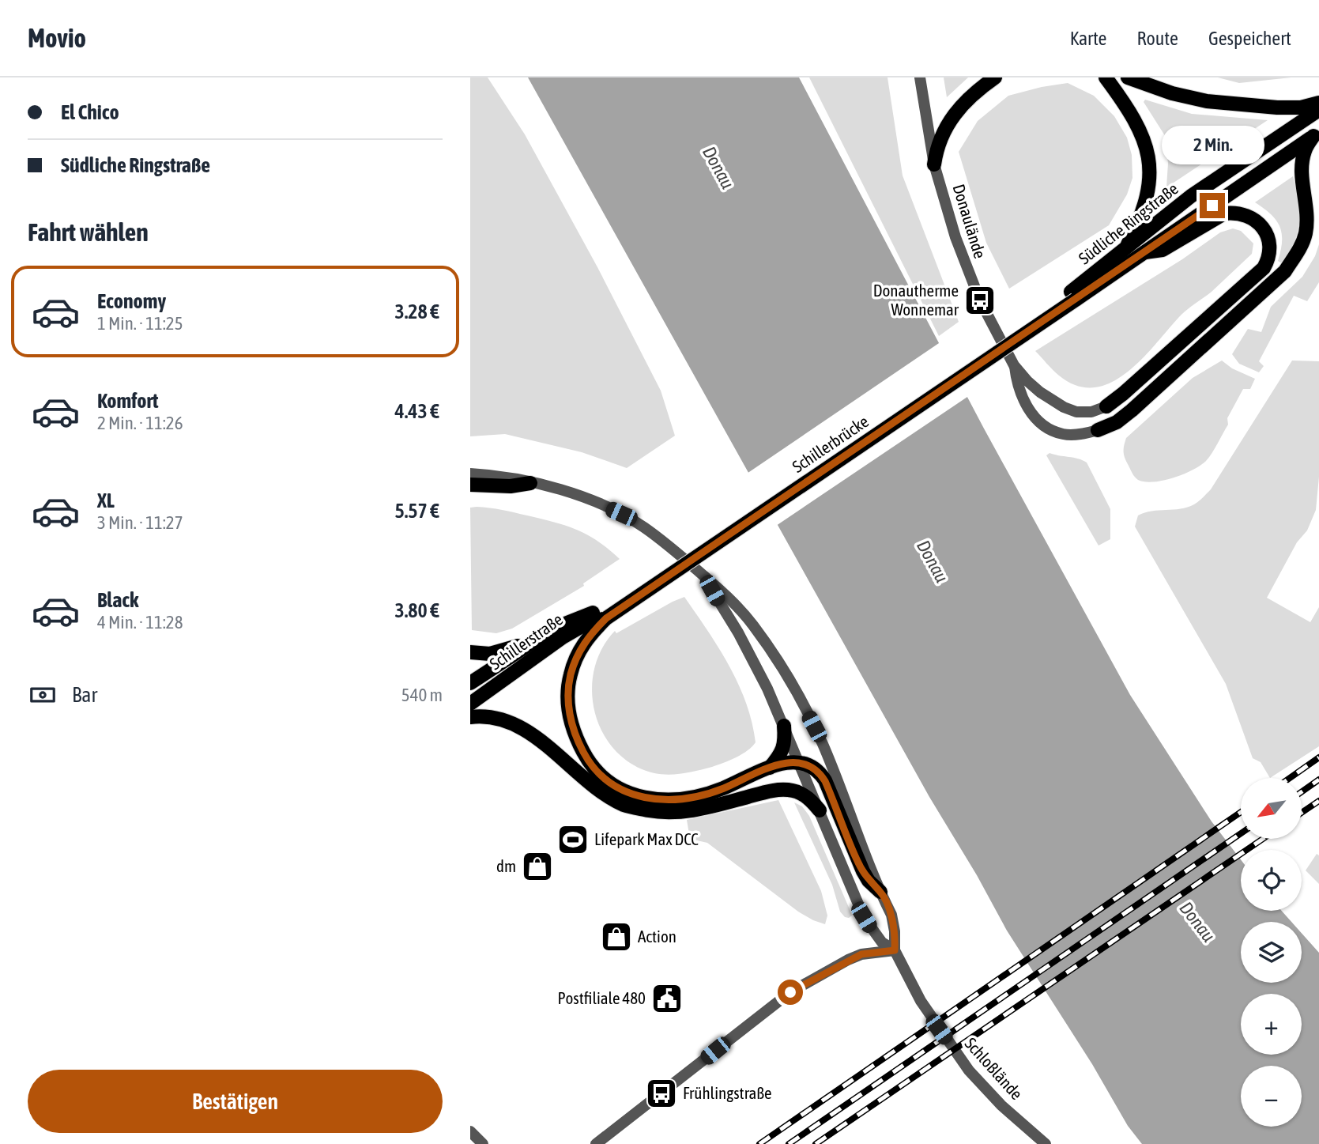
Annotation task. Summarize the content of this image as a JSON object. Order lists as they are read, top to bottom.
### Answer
{
  "streets": {
    "main road": ["Südliche Ringstraße", "Schillerbrücke", "Schillerstraße"],
    "street": ["Donaulände", "Schloßlände"]
  },
  "crossings": [
    ["Südliche Ringstraße", "Schillerbrücke"],
    ["Schillerbrücke", "Schillerstraße"]
  ],
  "water": ["Donau"],
  "places": {
    "bus stop": ["Donautherme Wonnemar", "Frühlingstraße"],
    "sports": ["Lifepark Max DCC"],
    "shop": ["dm", "Action"],
    "public building": ["Postfiliale 480"]
  },
  "north": "bottom left",
  "page": {
    "header": "Movio",
    "nav": ["Karte", "Route", "Gespeichert"],
    "banner": ["El Chico", "Südliche Ringstraße"],
    "bubble": "2 Min.",
    "heading": "Fahrt wählen",
    "list": [
      {
        "name": "Economy",
        "note": "1 Min. · 11:25",
        "value": "3.28 €"
      },
      {
        "name": "Komfort",
        "note": "2 Min. · 11:26",
        "value": "4.43 €"
      },
      {
        "name": "XL",
        "note": "3 Min. · 11:27",
        "value": "5.57 €"
      },
      {
        "name": "Black",
        "note": "4 Min. · 11:28",
        "value": "3.80 €"
      }
    ],
    "pay": ["Bar", "540 m"],
    "map_buttons": ["+", "−"],
    "buttons": "Bestätigen"
  }
}
